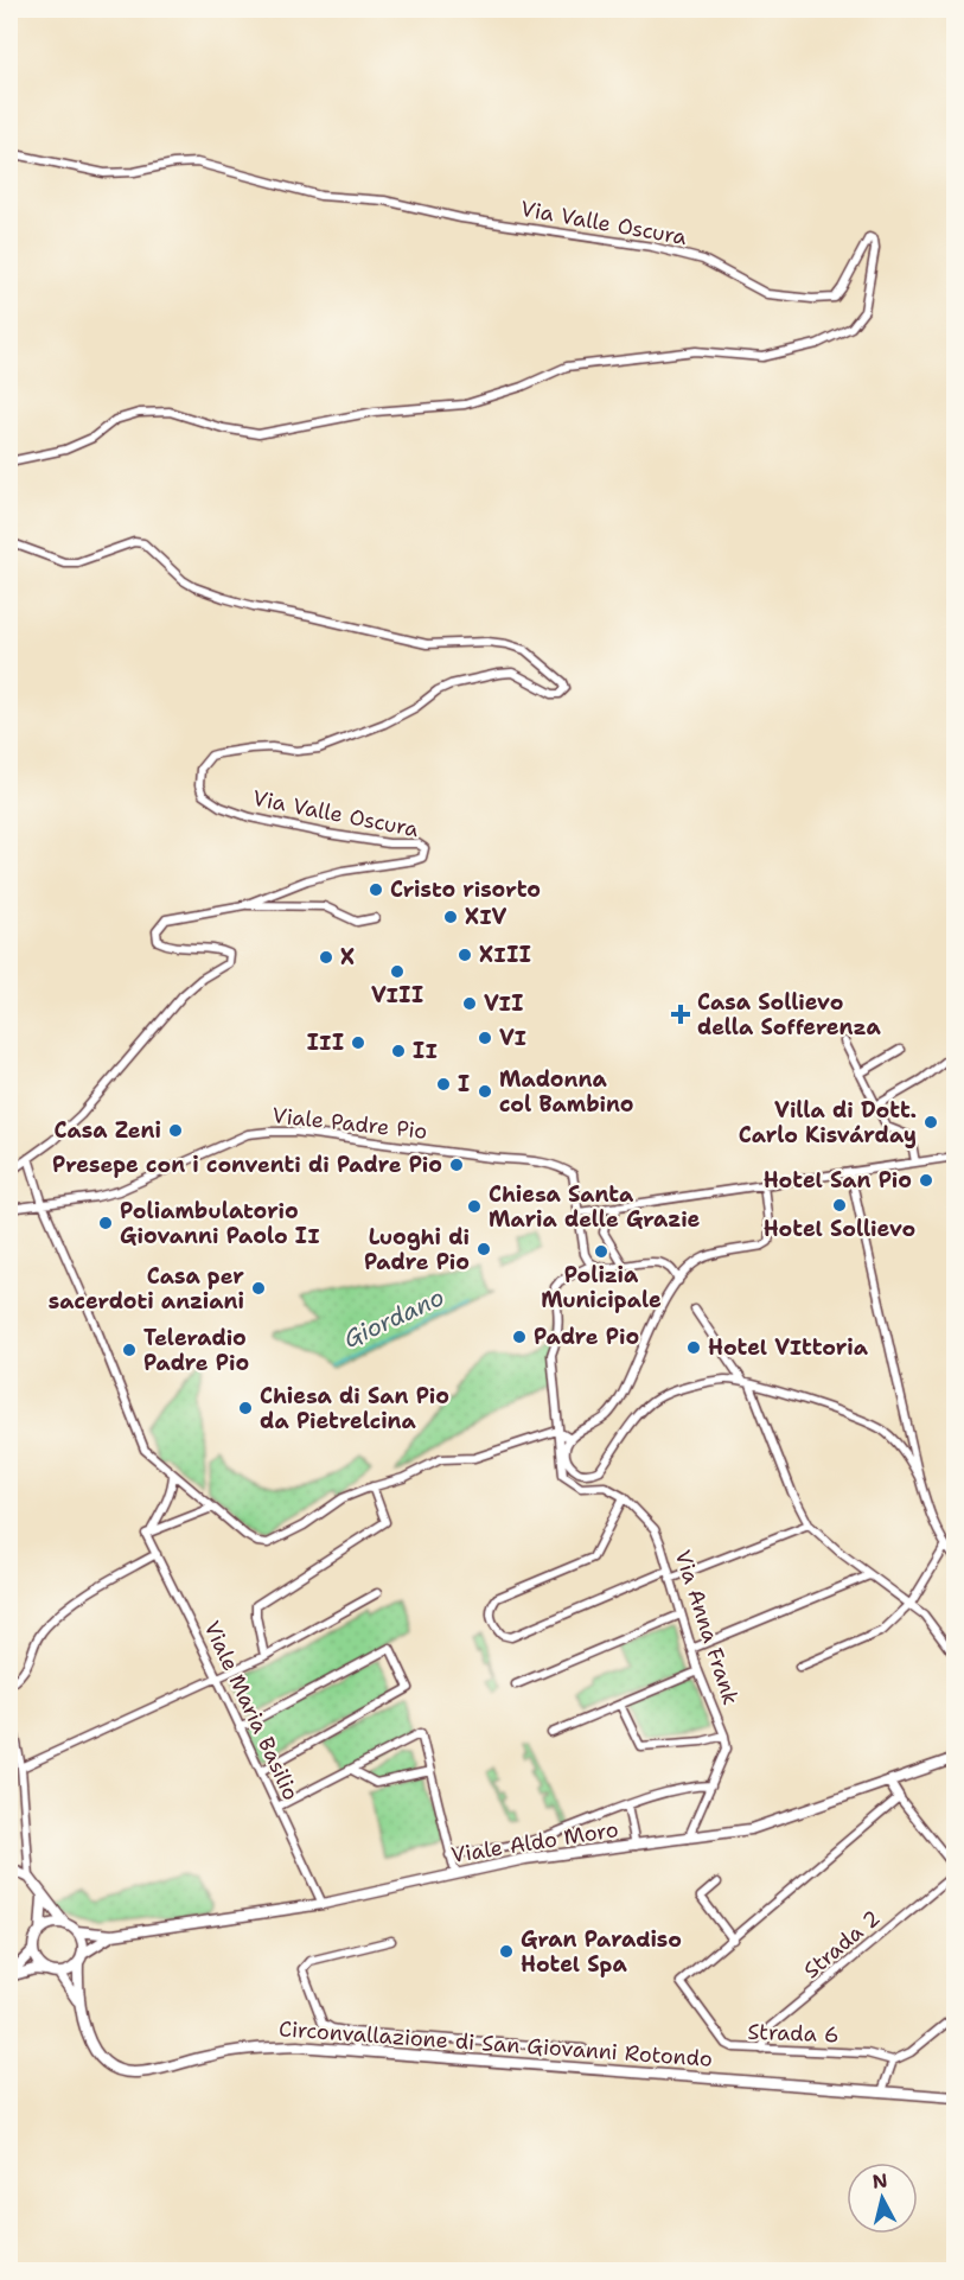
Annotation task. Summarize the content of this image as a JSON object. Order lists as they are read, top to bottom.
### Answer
{
  "streets": {
    "main road": ["Viale Aldo Moro", "Circonvallazione di San Giovanni Rotondo"],
    "street": [
      "Via Valle Oscura",
      "Viale Padre Pio",
      "Via Anna Frank",
      "Viale Maria Basilio",
      "Strada 2",
      "Strada 6"
    ]
  },
  "crossings": [
    ["Via Anna Frank", "Viale Aldo Moro"],
    ["Viale Maria Basilio", "Viale Aldo Moro"],
    ["Viale Aldo Moro", "Circonvallazione di San Giovanni Rotondo"],
    ["Strada 2", "Strada 6"]
  ],
  "water": ["Giordano"],
  "places": {
    "other": [
      "Cristo risorto",
      "XIV",
      "XIII",
      "X",
      "VIII",
      "VII",
      "VI",
      "III",
      "II",
      "I",
      "Madonna col Bambino",
      "Villa di Dott. Carlo Kisvárday",
      "Casa Zeni",
      "Presepe con i conventi di Padre Pio",
      "Hotel San Pio",
      "Hotel Sollievo",
      "Chiesa Santa Maria delle Grazie",
      "Poliambulatorio Giovanni Paolo II",
      "Luoghi di Padre Pio",
      "Polizia Municipale",
      "Casa per sacerdoti anziani",
      "Padre Pio",
      "Hotel VIttoria",
      "Teleradio Padre Pio",
      "Chiesa di San Pio da Pietrelcina",
      "Gran Paradiso Hotel Spa"
    ],
    "health": ["Casa Sollievo della Sofferenza"]
  },
  "north": "top"
}
